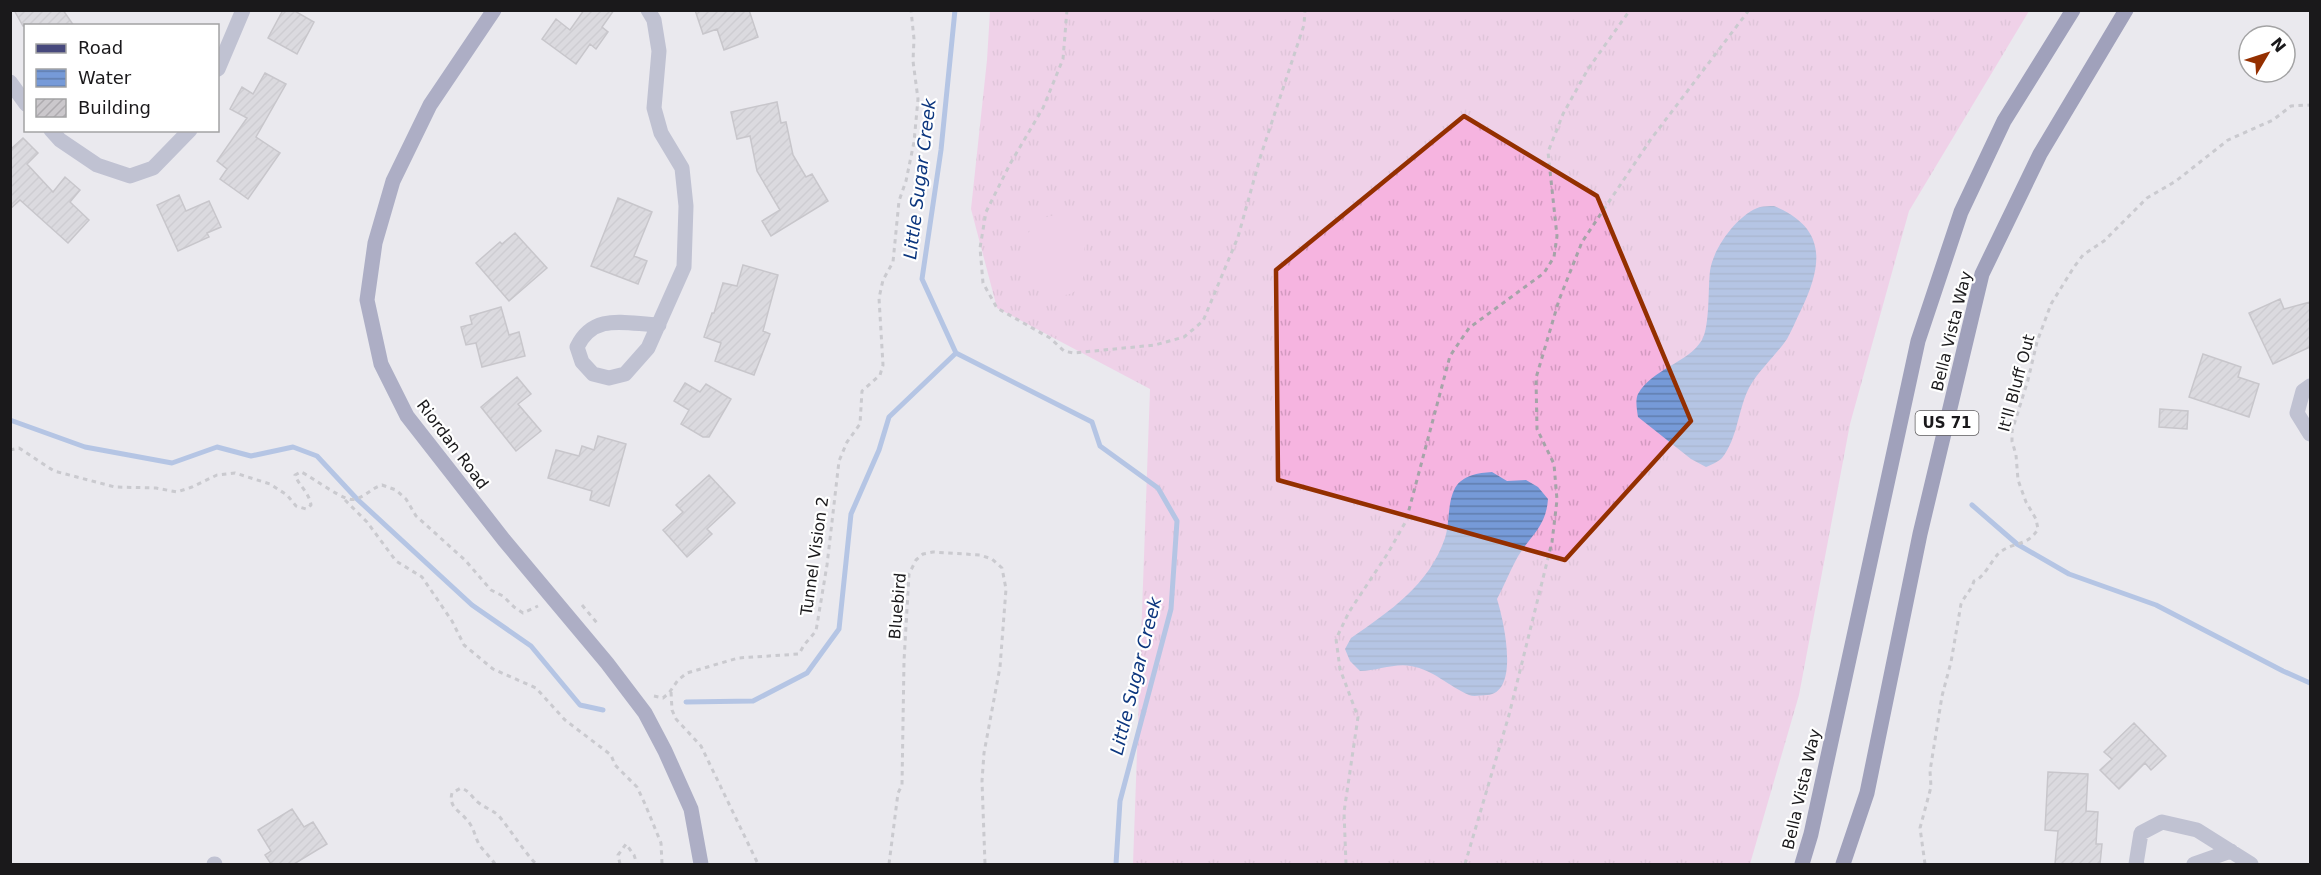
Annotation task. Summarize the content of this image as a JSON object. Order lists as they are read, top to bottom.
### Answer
{
  "streets": {
    "main road": ["Bella Vista Way", "US 71"],
    "street": ["Riordan Road"],
    "path": ["It'll Bluff Out", "Tunnel Vision 2", "Bluebird"]
  },
  "water": ["Little Sugar Creek"],
  "legend": ["Road", "Water", "Building"],
  "north": "top right"
}
